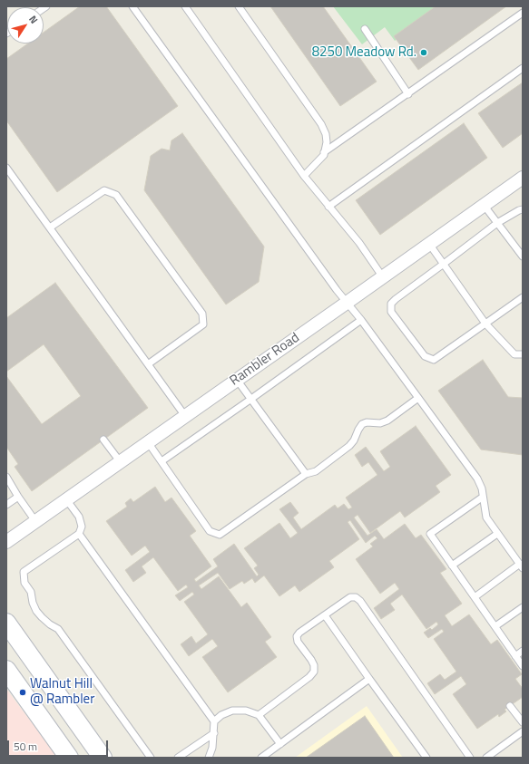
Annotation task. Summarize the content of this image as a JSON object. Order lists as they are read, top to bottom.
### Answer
{
  "streets": {
    "street": ["Rambler Road"]
  },
  "places": ["8250 Meadow Rd.", "Walnut Hill @ Rambler"],
  "scale_bar": "50 m",
  "north": "top right"
}
